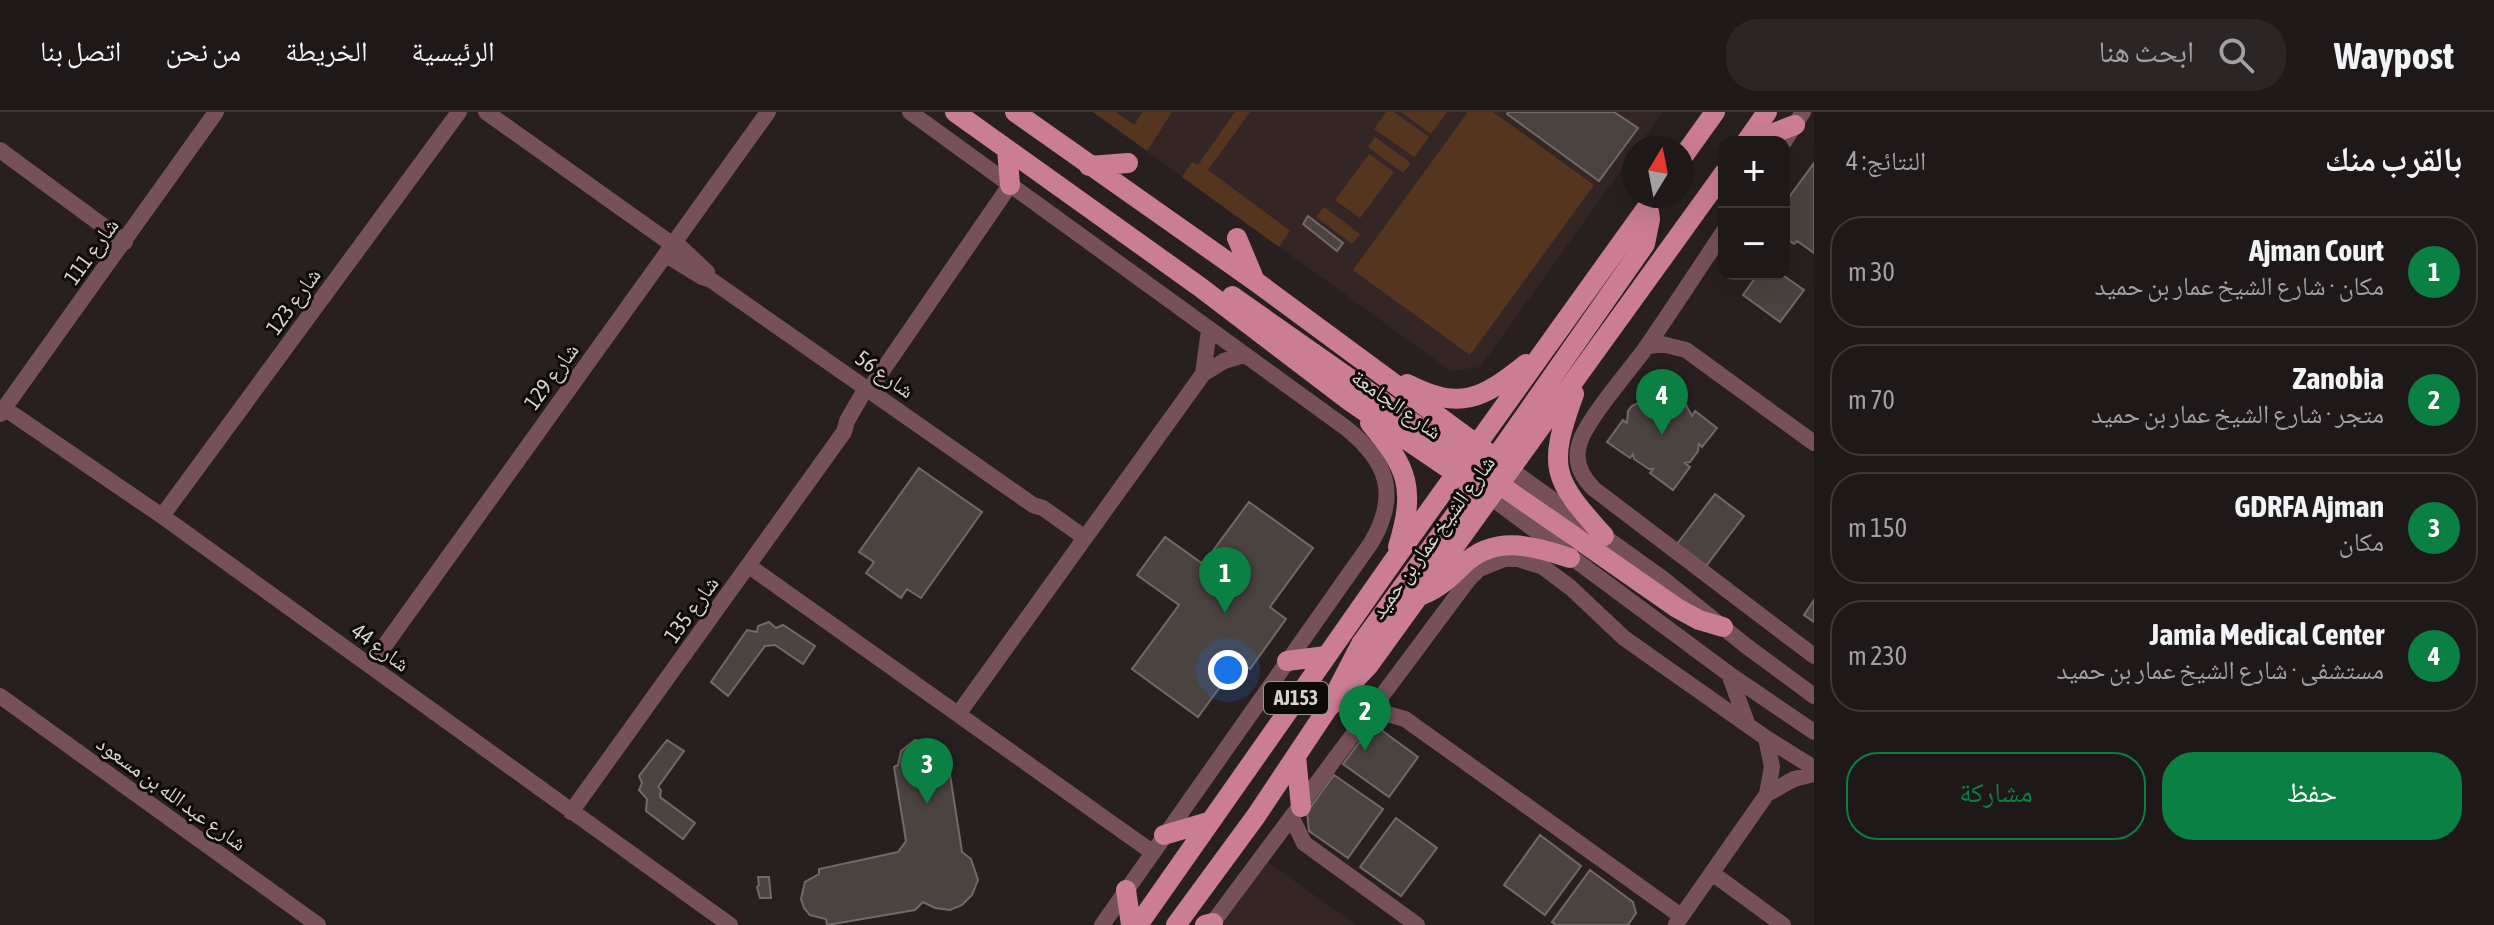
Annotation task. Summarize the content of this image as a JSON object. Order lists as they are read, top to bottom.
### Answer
{
  "streets": {
    "main road": ["شارع الجامعة", "شارع الشيخ عمار بن حميد", "AJ153"],
    "street": [
      "شارع 111",
      "شارع 123",
      "شارع 56",
      "شارع 129",
      "شارع 135",
      "شارع 44",
      "شارع عبد الله بن مسعود"
    ]
  },
  "crossings": [
    ["شارع 111", "شارع 44"],
    ["شارع 123", "شارع 44"],
    ["شارع 56", "شارع 129"],
    ["شارع 56", "شارع 135"],
    ["شارع 129", "شارع 44"],
    ["شارع الجامعة", "شارع الشيخ عمار بن حميد"],
    ["شارع 135", "شارع 44"]
  ],
  "north": "top",
  "page": {
    "header": "Waypost",
    "search": "ابحث هنا",
    "nav": [
      "الرئيسية",
      "الخريطة",
      "من نحن",
      "اتصل بنا"
    ],
    "heading": ["بالقرب منك", "النتائج: 4"],
    "map_buttons": ["+", "−"],
    "list": [
      {
        "mark": "1",
        "name": "Ajman Court",
        "note": "مكان · شارع الشيخ عمار بن حميد",
        "value": "30 m"
      },
      {
        "mark": "2",
        "name": "Zanobia",
        "note": "متجر · شارع الشيخ عمار بن حميد",
        "value": "70 m"
      },
      {
        "mark": "3",
        "name": "GDRFA Ajman",
        "note": "مكان",
        "value": "150 m"
      },
      {
        "mark": "4",
        "name": "Jamia Medical Center",
        "note": "مستشفى · شارع الشيخ عمار بن حميد",
        "value": "230 m"
      }
    ],
    "pins": [
      "4",
      "1",
      "2",
      "3"
    ],
    "buttons": ["حفظ", "مشاركة"]
  }
}
